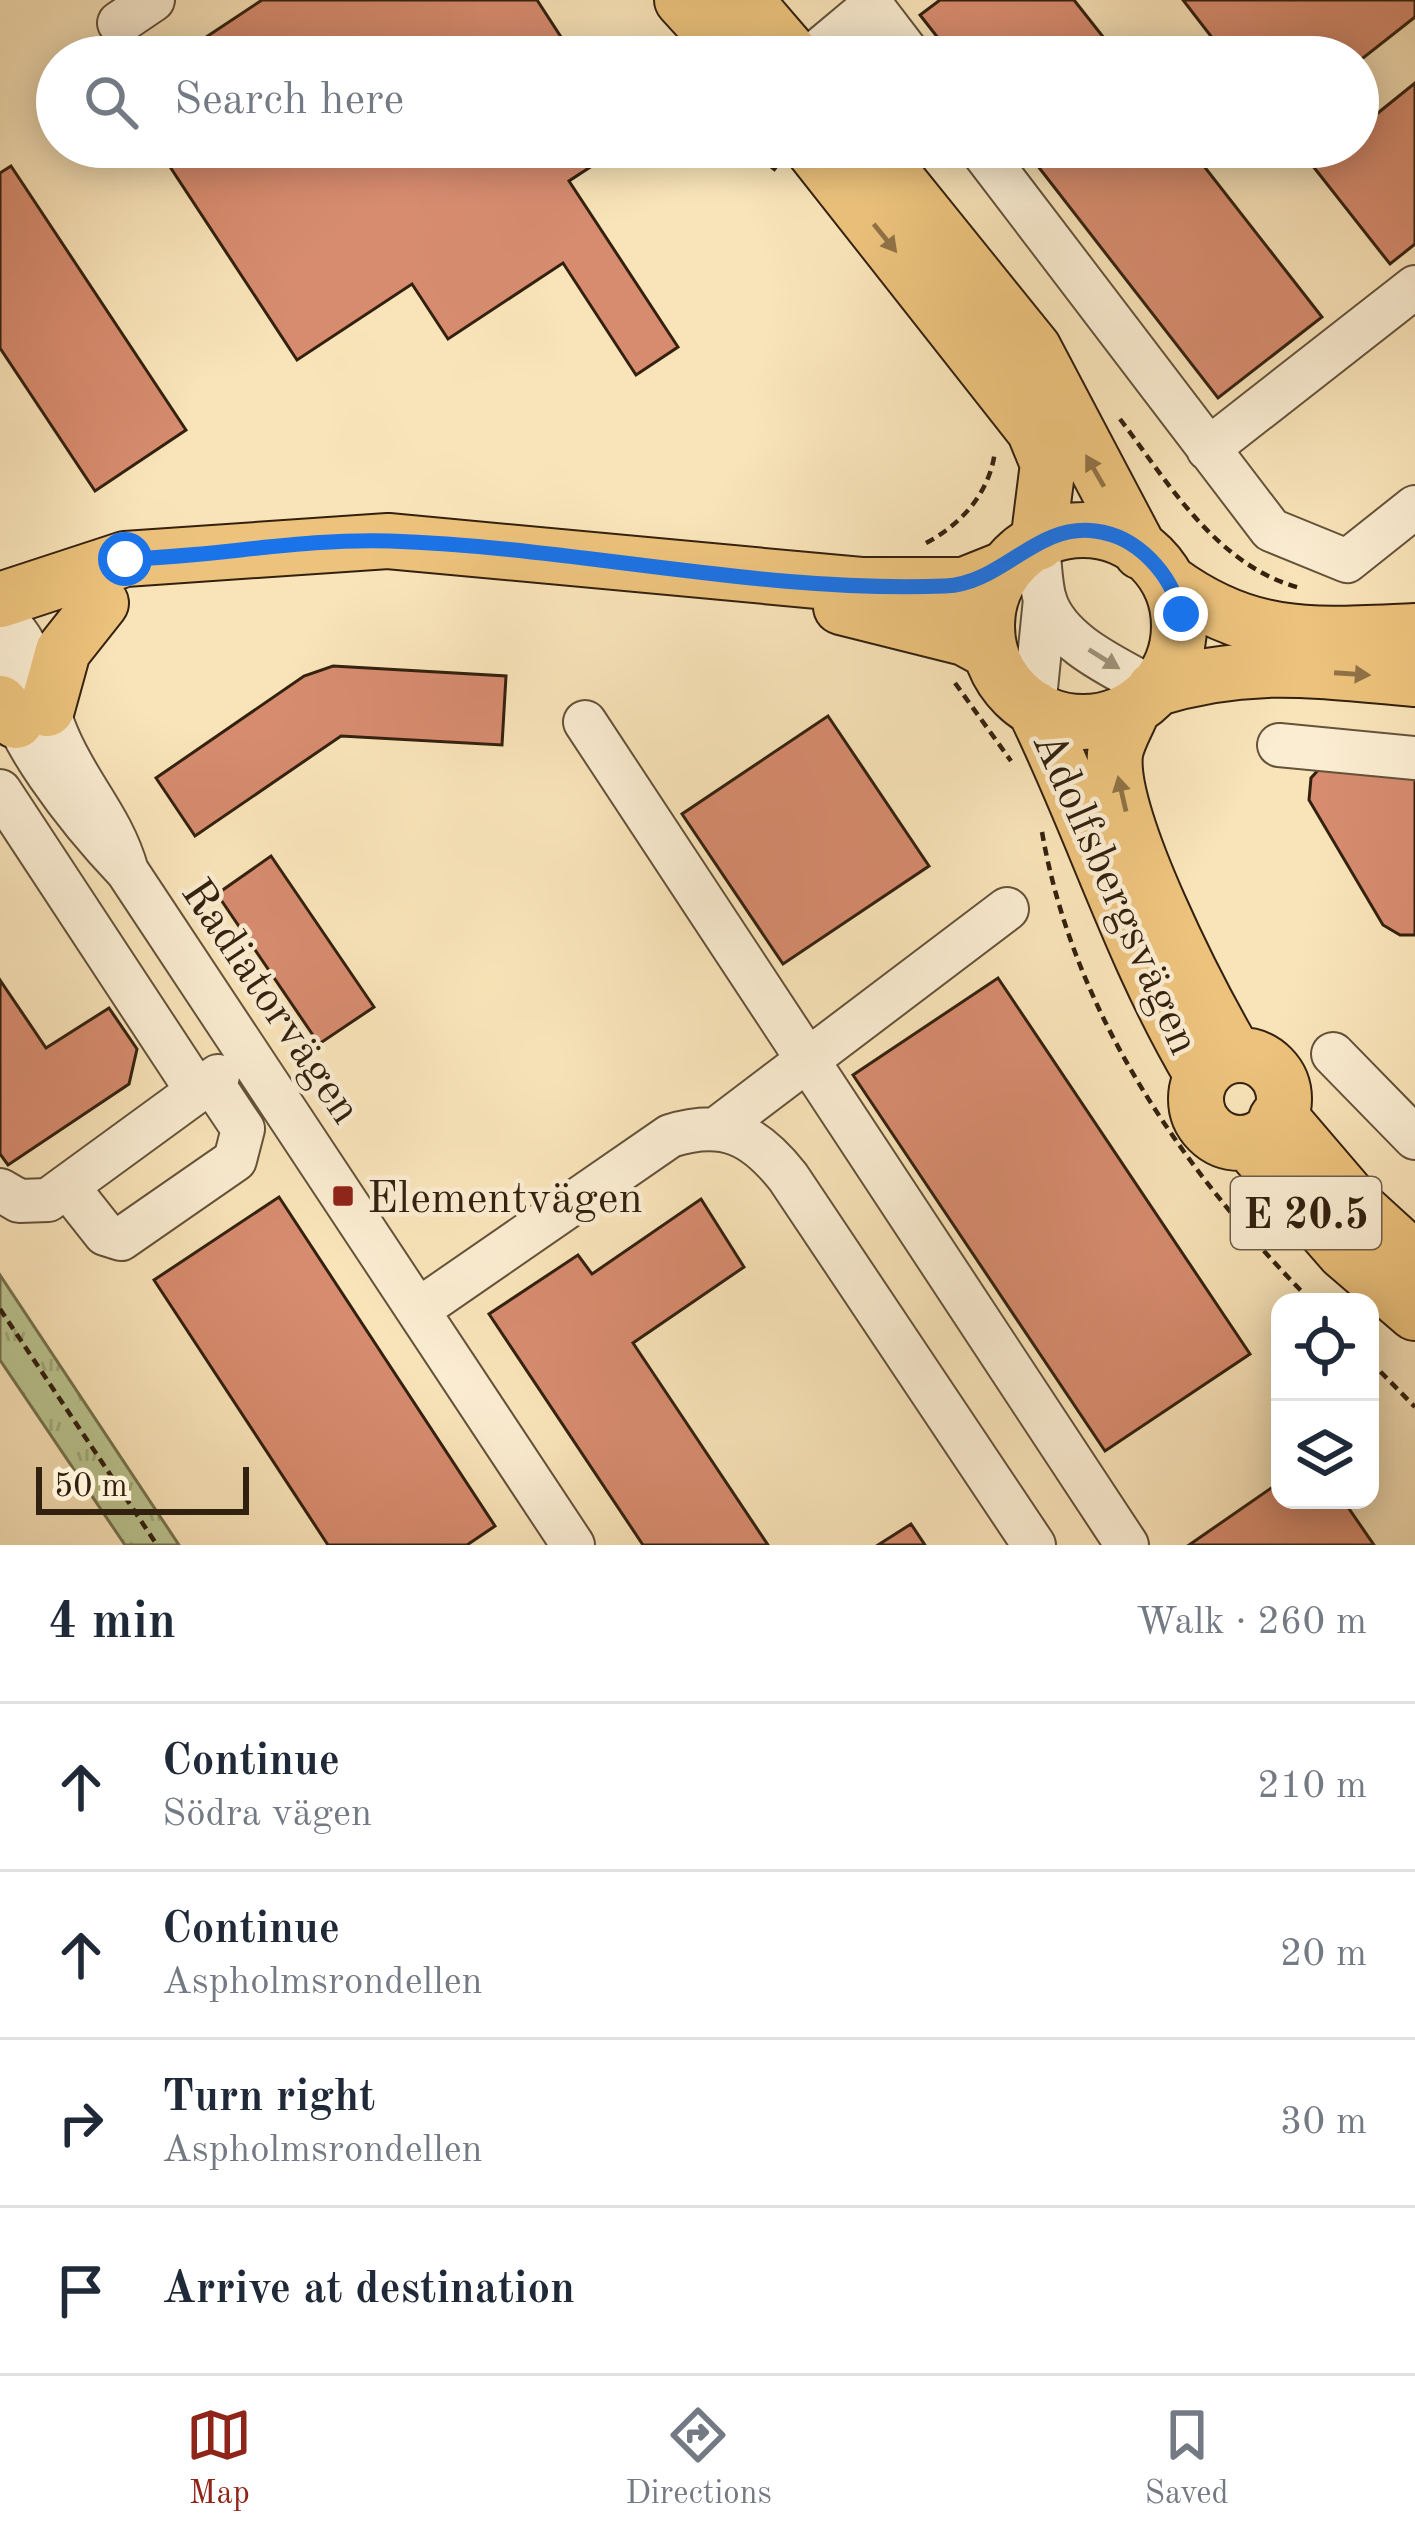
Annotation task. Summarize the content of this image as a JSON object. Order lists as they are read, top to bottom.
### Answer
{
  "streets": {
    "highway": ["E 20.5"],
    "main road": ["Adolfsbergsvägen"],
    "street": ["Radiatorvägen"]
  },
  "crossings": [
    ["Adolfsbergsvägen", "E 20.5"]
  ],
  "places": {
    "transit": ["Elementvägen"]
  },
  "scale_bar": "50 m",
  "page": {
    "search": "Search here",
    "scale": "50 m",
    "heading": ["4 min", "Walk · 260 m"],
    "list": [
      ["Continue", "Södra vägen", "210 m"],
      ["Continue", "Aspholmsrondellen", "20 m"],
      ["Turn right", "Aspholmsrondellen", "30 m"],
      "Arrive at destination"
    ],
    "nav": ["Map", "Directions", "Saved"]
  }
}
